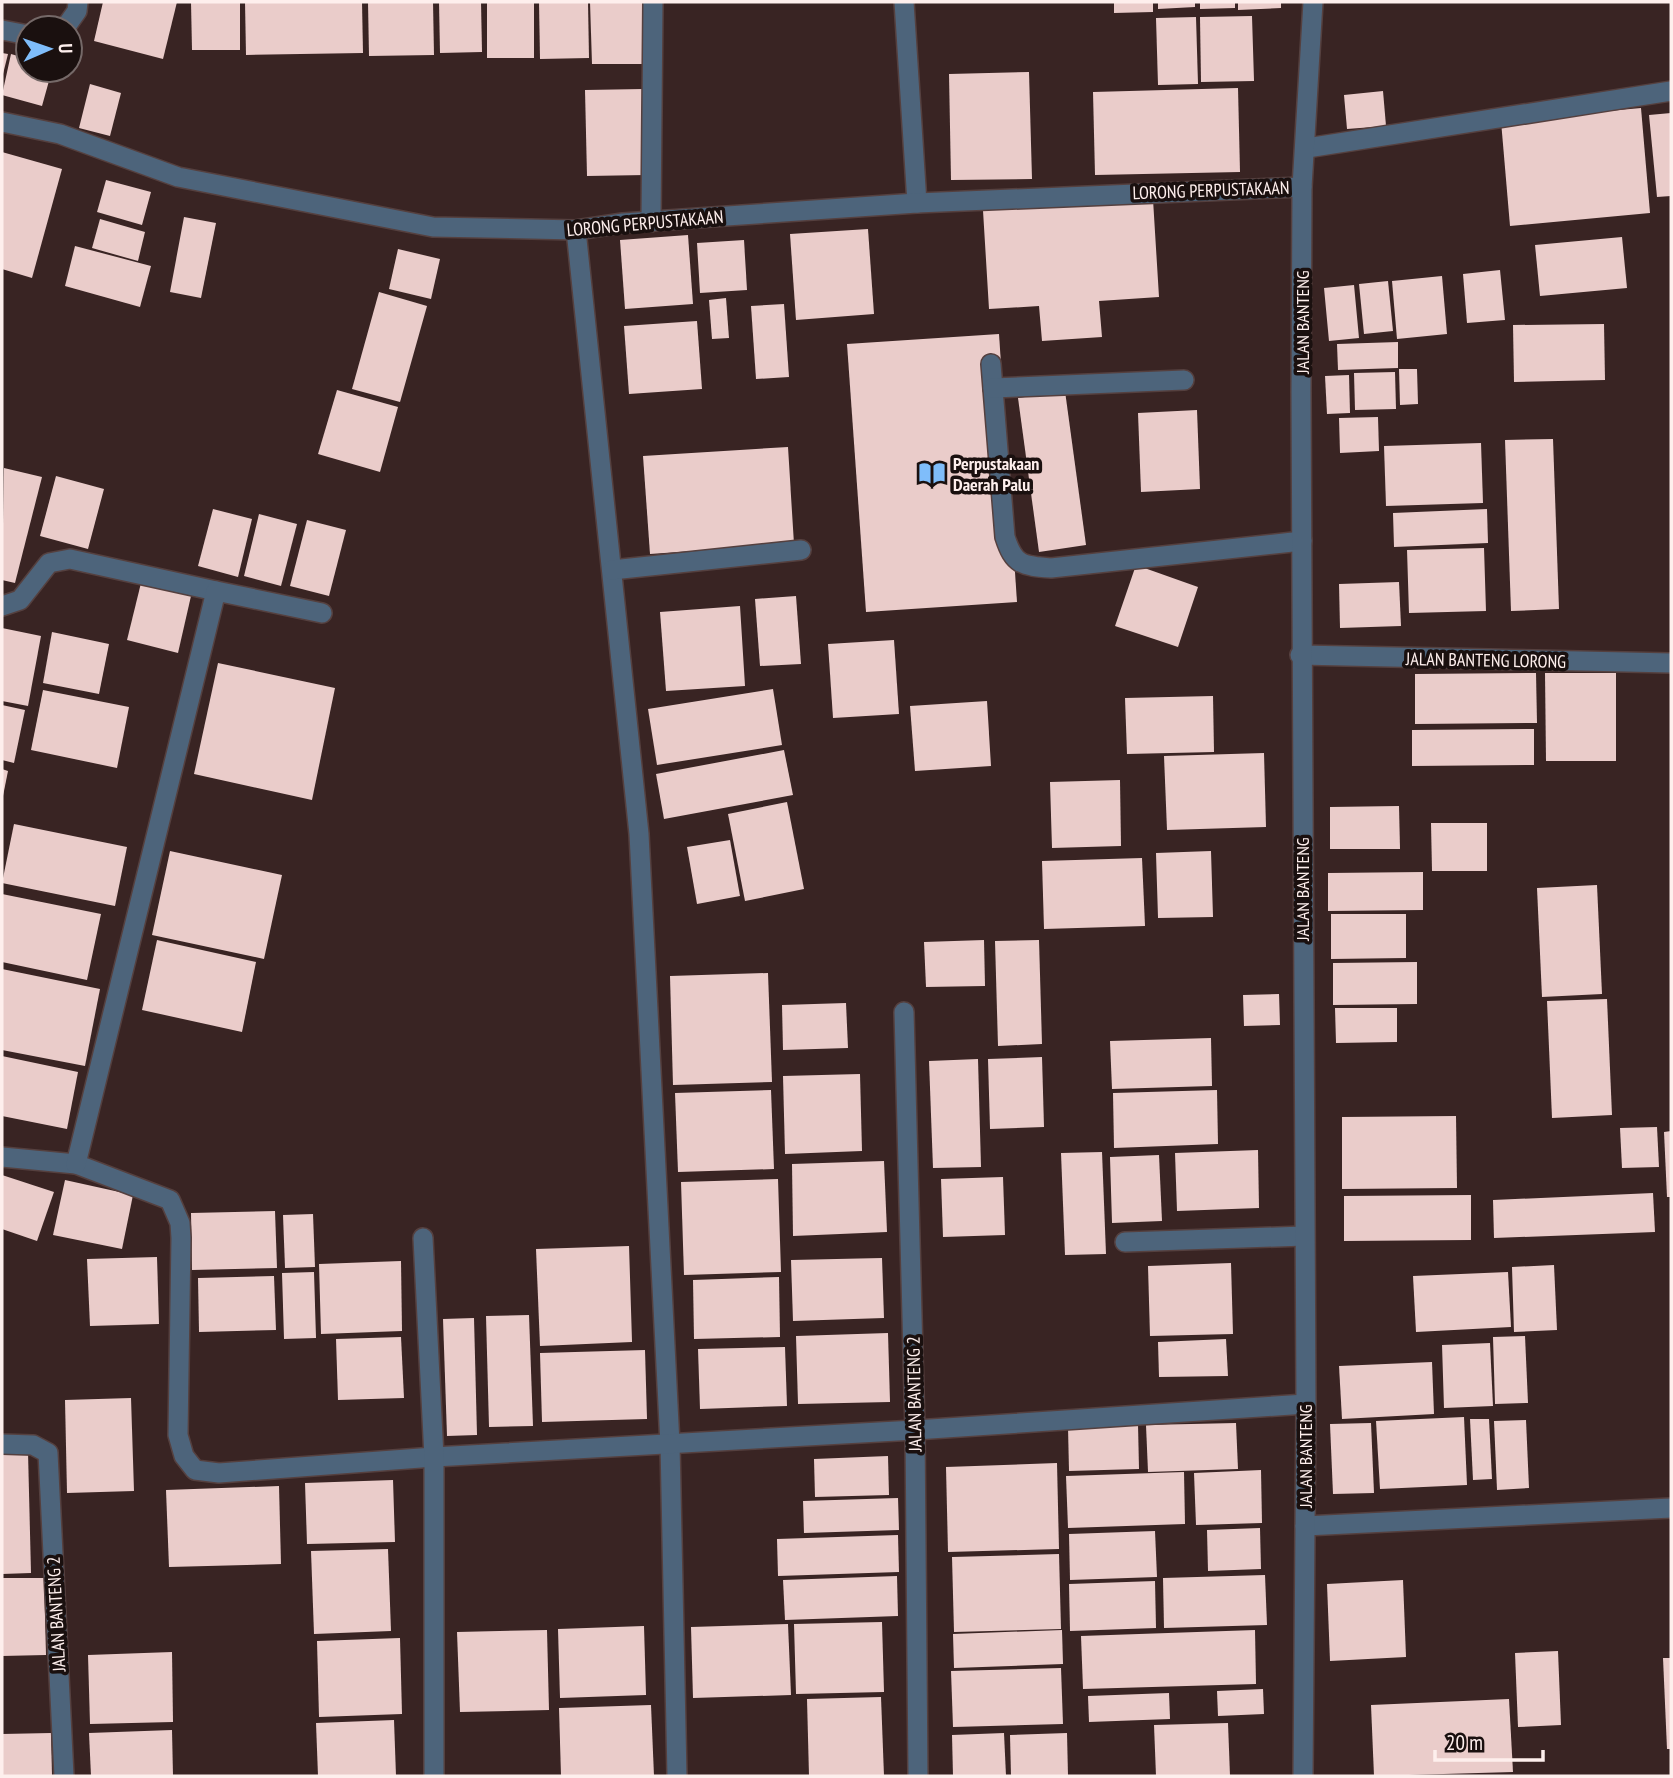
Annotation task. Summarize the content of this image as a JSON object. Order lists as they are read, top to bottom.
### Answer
{
  "streets": {
    "street": [
      "LORONG PERPUSTAKAAN",
      "JALAN BANTENG",
      "JALAN BANTENG LORONG",
      "JALAN BANTENG 2"
    ]
  },
  "crossings": [
    ["LORONG PERPUSTAKAAN", "JALAN BANTENG"],
    ["JALAN BANTENG", "JALAN BANTENG LORONG"]
  ],
  "places": {
    "library": ["Perpustakaan Daerah Palu"]
  },
  "scale_bar": "20 m",
  "north": "right"
}
